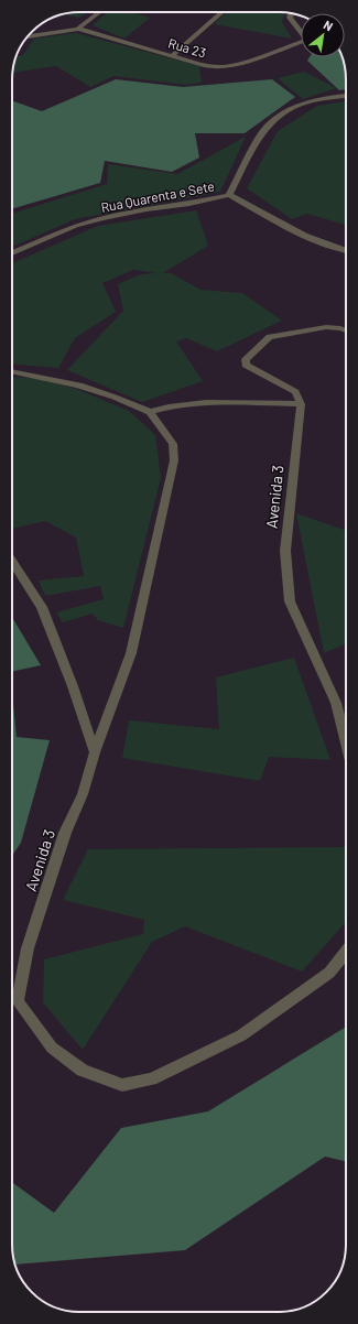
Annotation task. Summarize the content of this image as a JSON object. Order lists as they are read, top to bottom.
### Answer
{
  "streets": {
    "street": ["Rua 23", "Rua Quarenta e Sete", "Avenida 3"]
  },
  "north": "top right"
}
